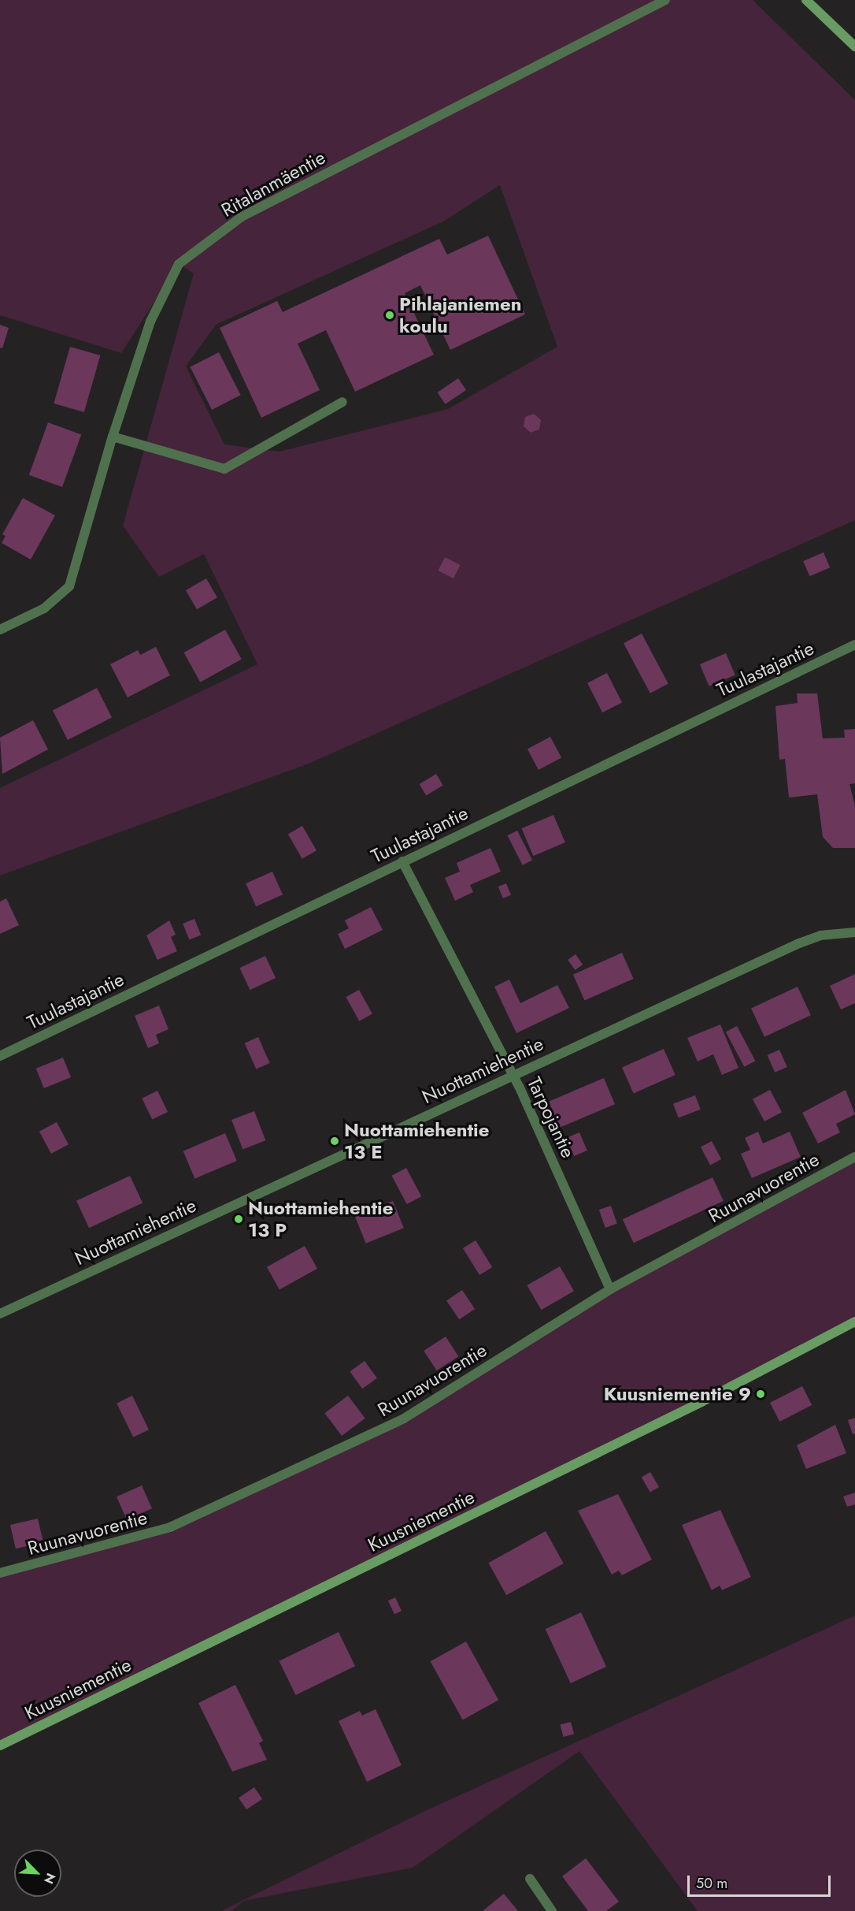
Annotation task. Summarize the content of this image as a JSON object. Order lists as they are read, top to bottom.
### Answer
{
  "streets": {
    "street": [
      "Ritalanmäentie",
      "Tuulastajantie",
      "Nuottamiehentie",
      "Tarpojantie",
      "Ruunavuorentie",
      "Kuusniementie"
    ]
  },
  "crossings": [
    ["Tuulastajantie", "Tarpojantie"],
    ["Nuottamiehentie", "Tarpojantie"],
    ["Tarpojantie", "Ruunavuorentie"]
  ],
  "places": [
    "Pihlajaniemen koulu",
    "Nuottamiehentie 13 E",
    "Nuottamiehentie 13 P",
    "Kuusniementie 9"
  ],
  "scale_bar": "50 m",
  "north": "bottom right"
}
